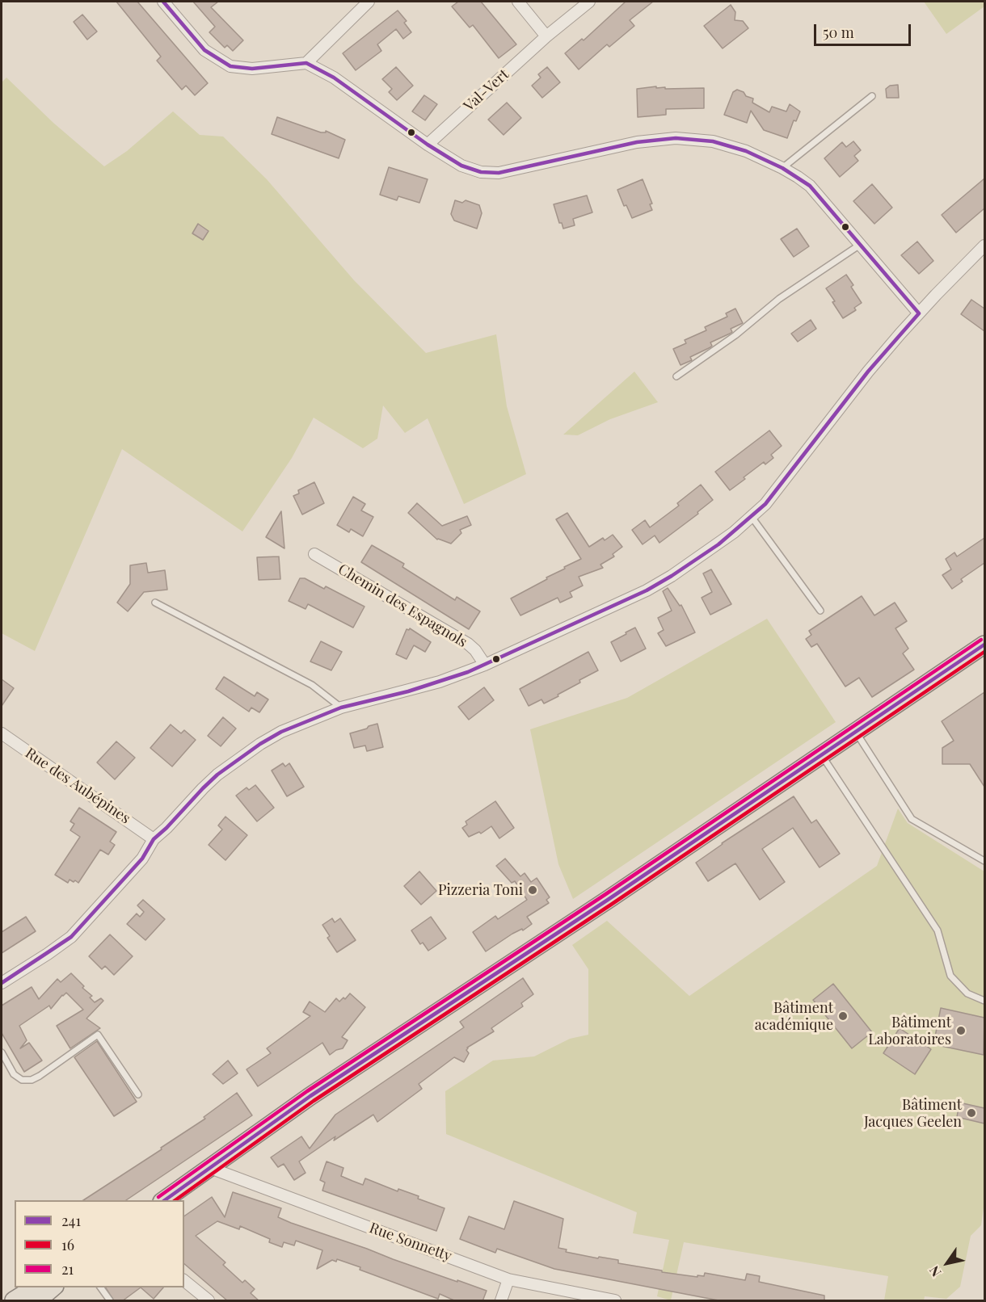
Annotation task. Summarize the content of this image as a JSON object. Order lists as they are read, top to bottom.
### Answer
{
  "streets": {
    "street": [
      "Val-Vert",
      "Chemin des Espagnols",
      "Rue des Aubépines",
      "Rue Sonnetty"
    ]
  },
  "places": [
    "Pizzeria Toni",
    "Bâtiment académique",
    "Bâtiment Laboratoires",
    "Bâtiment Jacques Geelen"
  ],
  "lines": ["transit line 241", "transit line 21", "transit line 16"],
  "legend": ["241", "16", "21"],
  "scale_bar": "50 m",
  "north": "bottom left"
}
